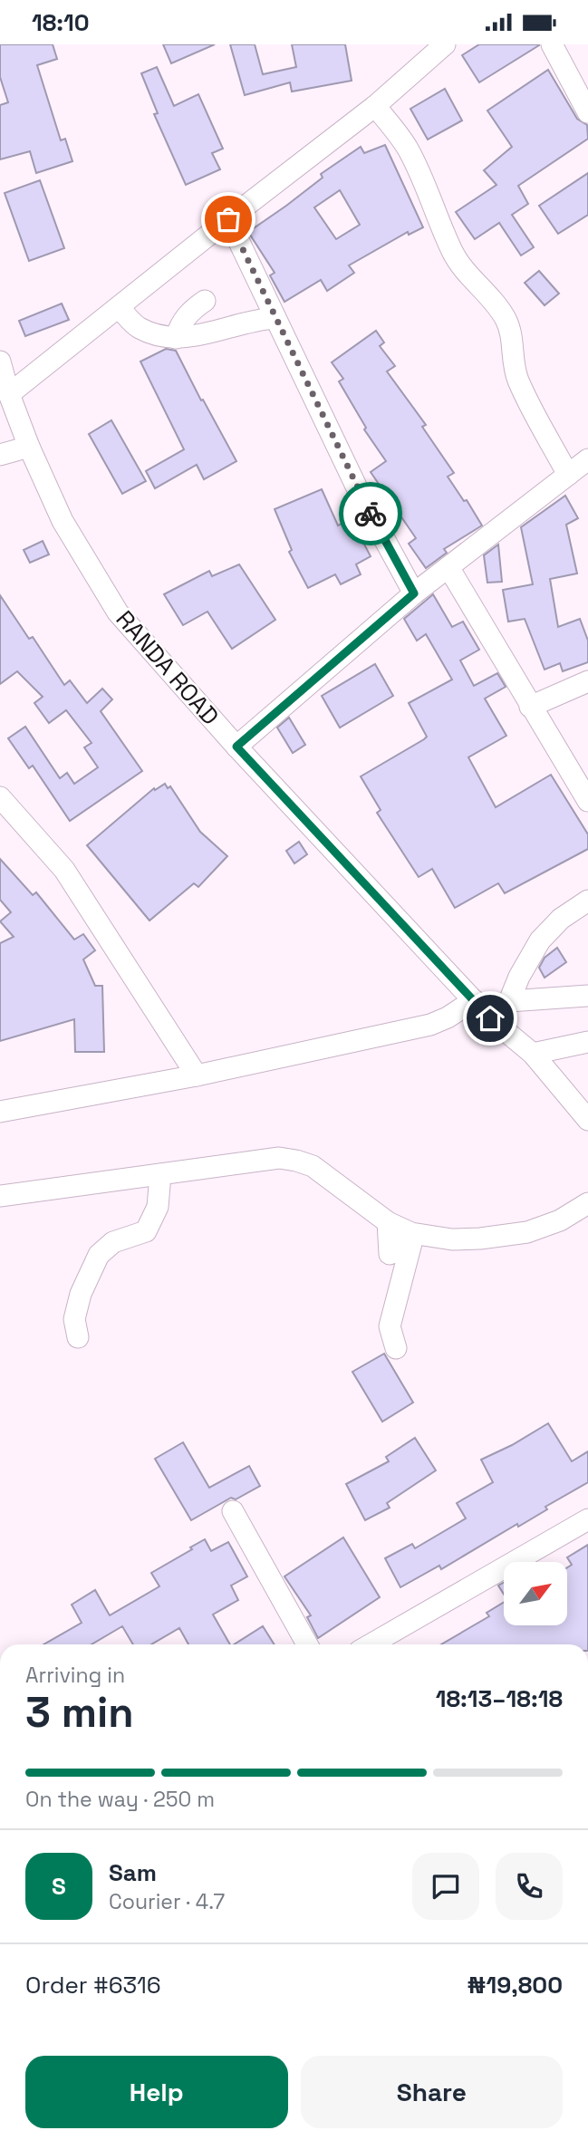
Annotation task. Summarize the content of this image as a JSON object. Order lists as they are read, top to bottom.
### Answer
{
  "streets": {
    "street": ["RANDA ROAD"]
  },
  "north": "top right",
  "page": {
    "status": "18:10",
    "heading": ["3 min", "Arriving in", "18:13–18:18"],
    "panel": [
      "Sam",
      "Courier · 4.7",
      "Order #6316",
      "₦19,800"
    ],
    "bar": "On the way · 250 m",
    "round": "S",
    "buttons": ["Help", "Share"]
  }
}
